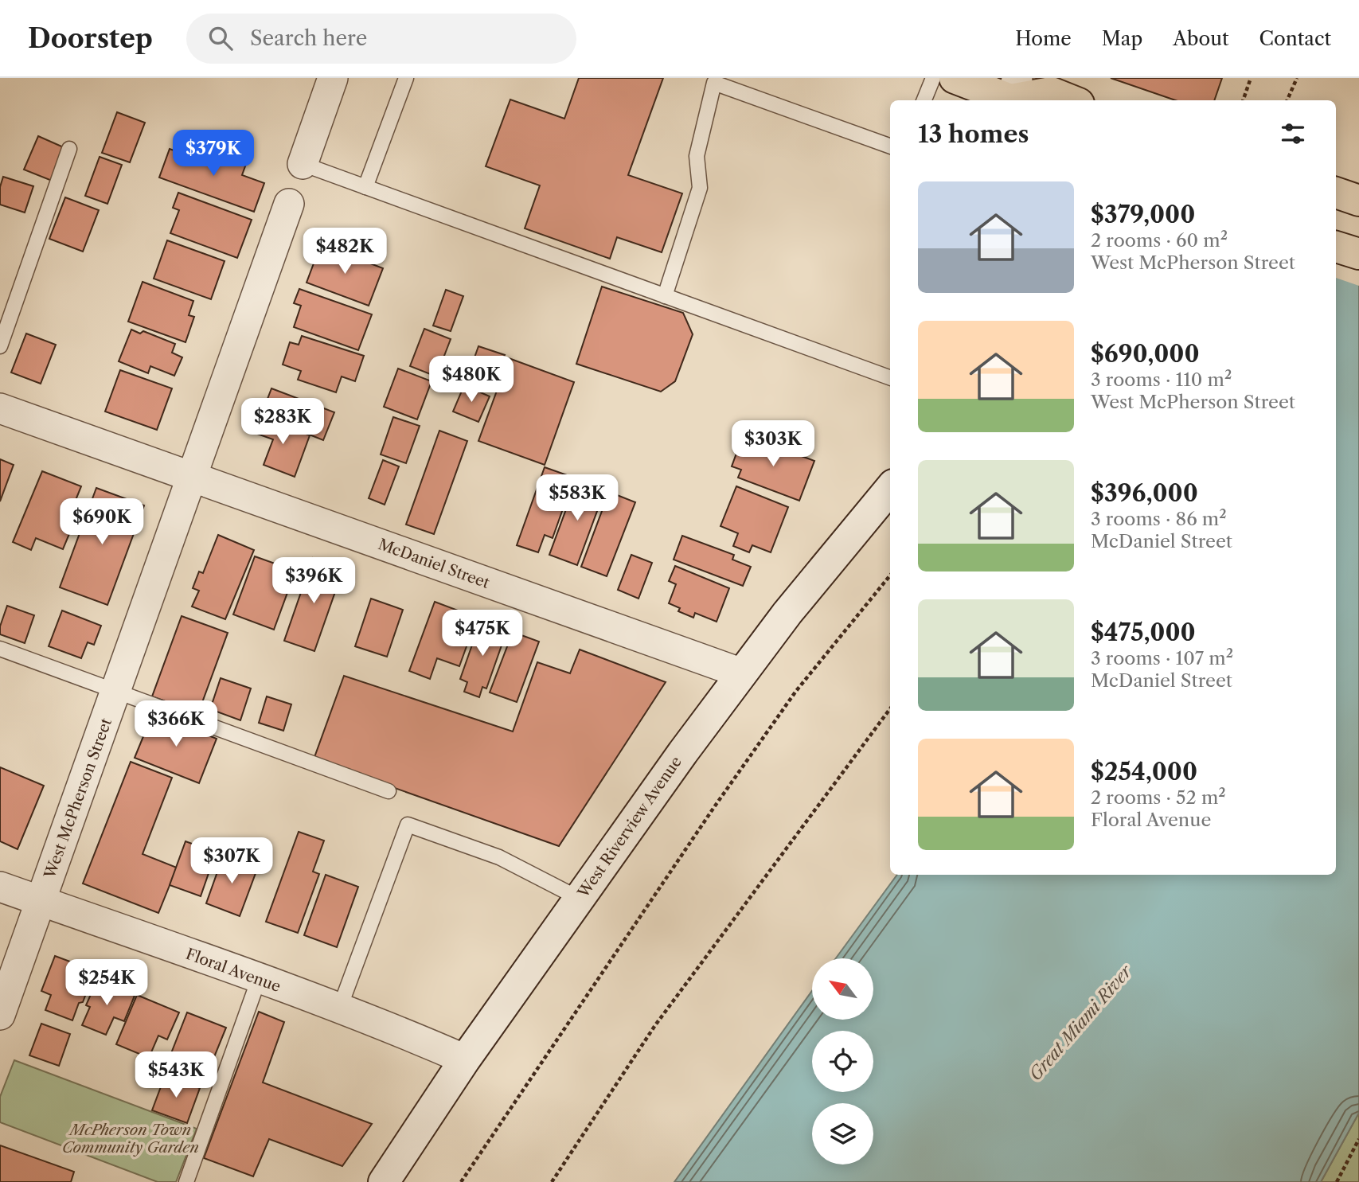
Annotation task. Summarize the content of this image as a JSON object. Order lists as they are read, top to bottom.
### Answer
{
  "streets": {
    "main road": ["West Riverview Avenue"],
    "street": ["McDaniel Street", "West McPherson Street", "Floral Avenue"]
  },
  "crossings": [
    ["McDaniel Street", "West McPherson Street"],
    ["McDaniel Street", "West Riverview Avenue"],
    ["West McPherson Street", "Floral Avenue"],
    ["West Riverview Avenue", "Floral Avenue"]
  ],
  "water": ["Great Miami River"],
  "parks": ["McPherson Town Community Garden"],
  "north": "top left",
  "page": {
    "header": "Doorstep",
    "search": "Search here",
    "nav": [
      "Home",
      "Map",
      "About",
      "Contact"
    ],
    "heading": "13 homes",
    "price": [
      "$379K",
      "$482K",
      "$480K",
      "$283K",
      "$303K",
      "$583K",
      "$690K",
      "$396K",
      "$475K",
      "$366K",
      "$307K",
      "$254K",
      "$543K"
    ],
    "list": [
      {
        "name": "$379,000",
        "note": "2 rooms · 60 m² · West McPherson Street"
      },
      {
        "name": "$690,000",
        "note": "3 rooms · 110 m² · West McPherson Street"
      },
      {
        "name": "$396,000",
        "note": "3 rooms · 86 m² · McDaniel Street"
      },
      {
        "name": "$475,000",
        "note": "3 rooms · 107 m² · McDaniel Street"
      },
      {
        "name": "$254,000",
        "note": "2 rooms · 52 m² · Floral Avenue"
      }
    ]
  }
}
